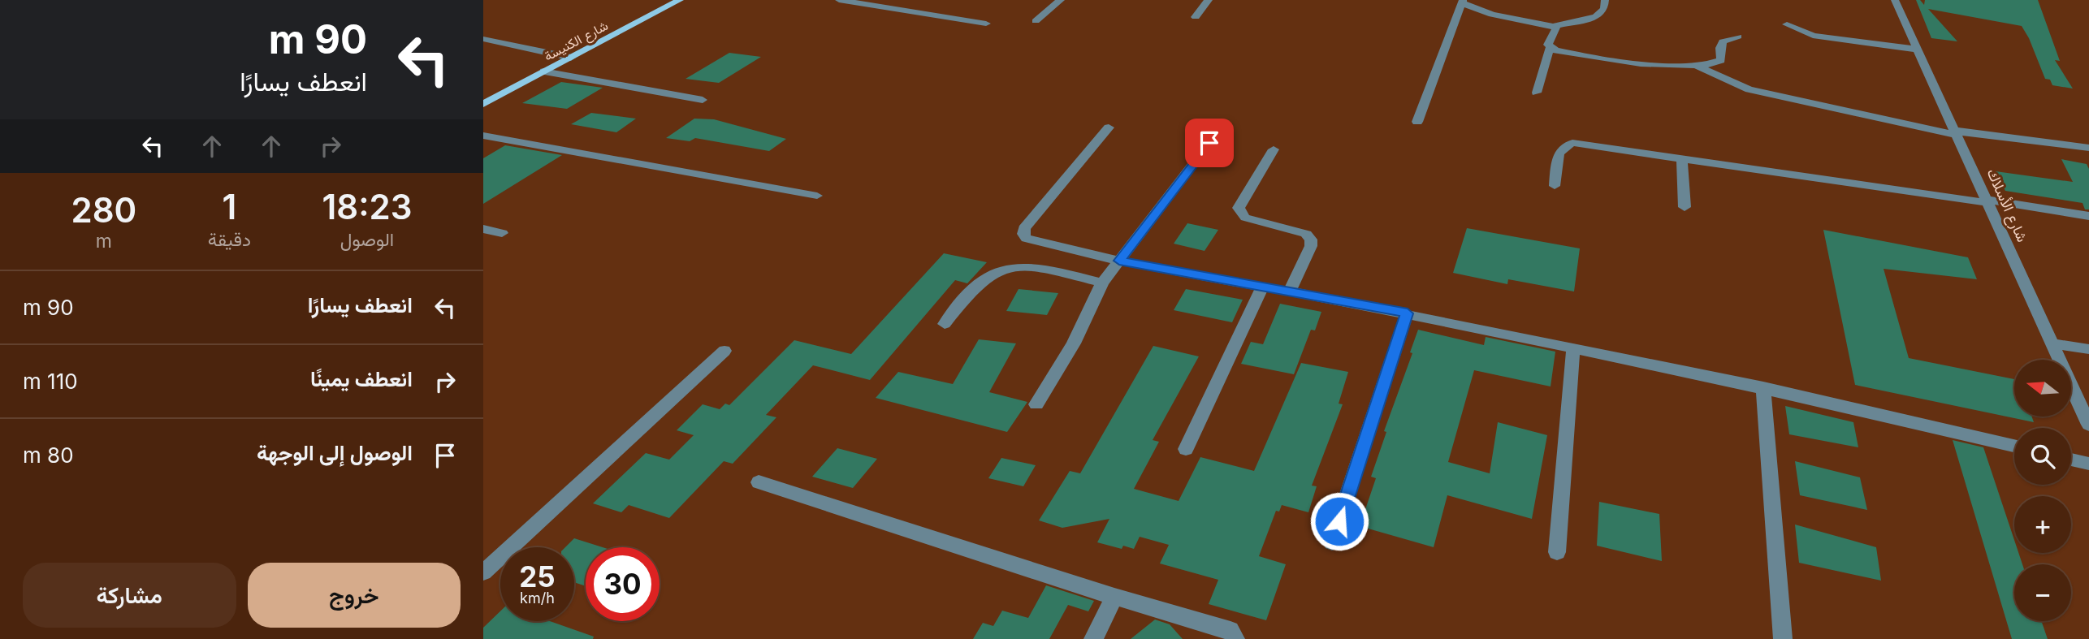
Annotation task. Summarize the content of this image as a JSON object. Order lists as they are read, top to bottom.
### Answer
{
  "streets": {
    "main road": ["شارع الكنيسة"],
    "street": ["شارع الأسلاك"]
  },
  "north": "left",
  "page": {
    "turn": ["90 m", "انعطف يسارًا"],
    "eta": [
      "18:23",
      "الوصول",
      "1",
      "دقيقة",
      "280",
      "m"
    ],
    "list": [
      {
        "name": "انعطف يسارًا",
        "value": "90 m"
      },
      {
        "name": "انعطف يمينًا",
        "value": "110 m"
      },
      {
        "name": "الوصول إلى الوجهة",
        "value": "80 m"
      }
    ],
    "map_buttons": ["+", "−"],
    "speed": "25 km/h",
    "limit": "30",
    "buttons": ["خروج", "مشاركة"]
  }
}
